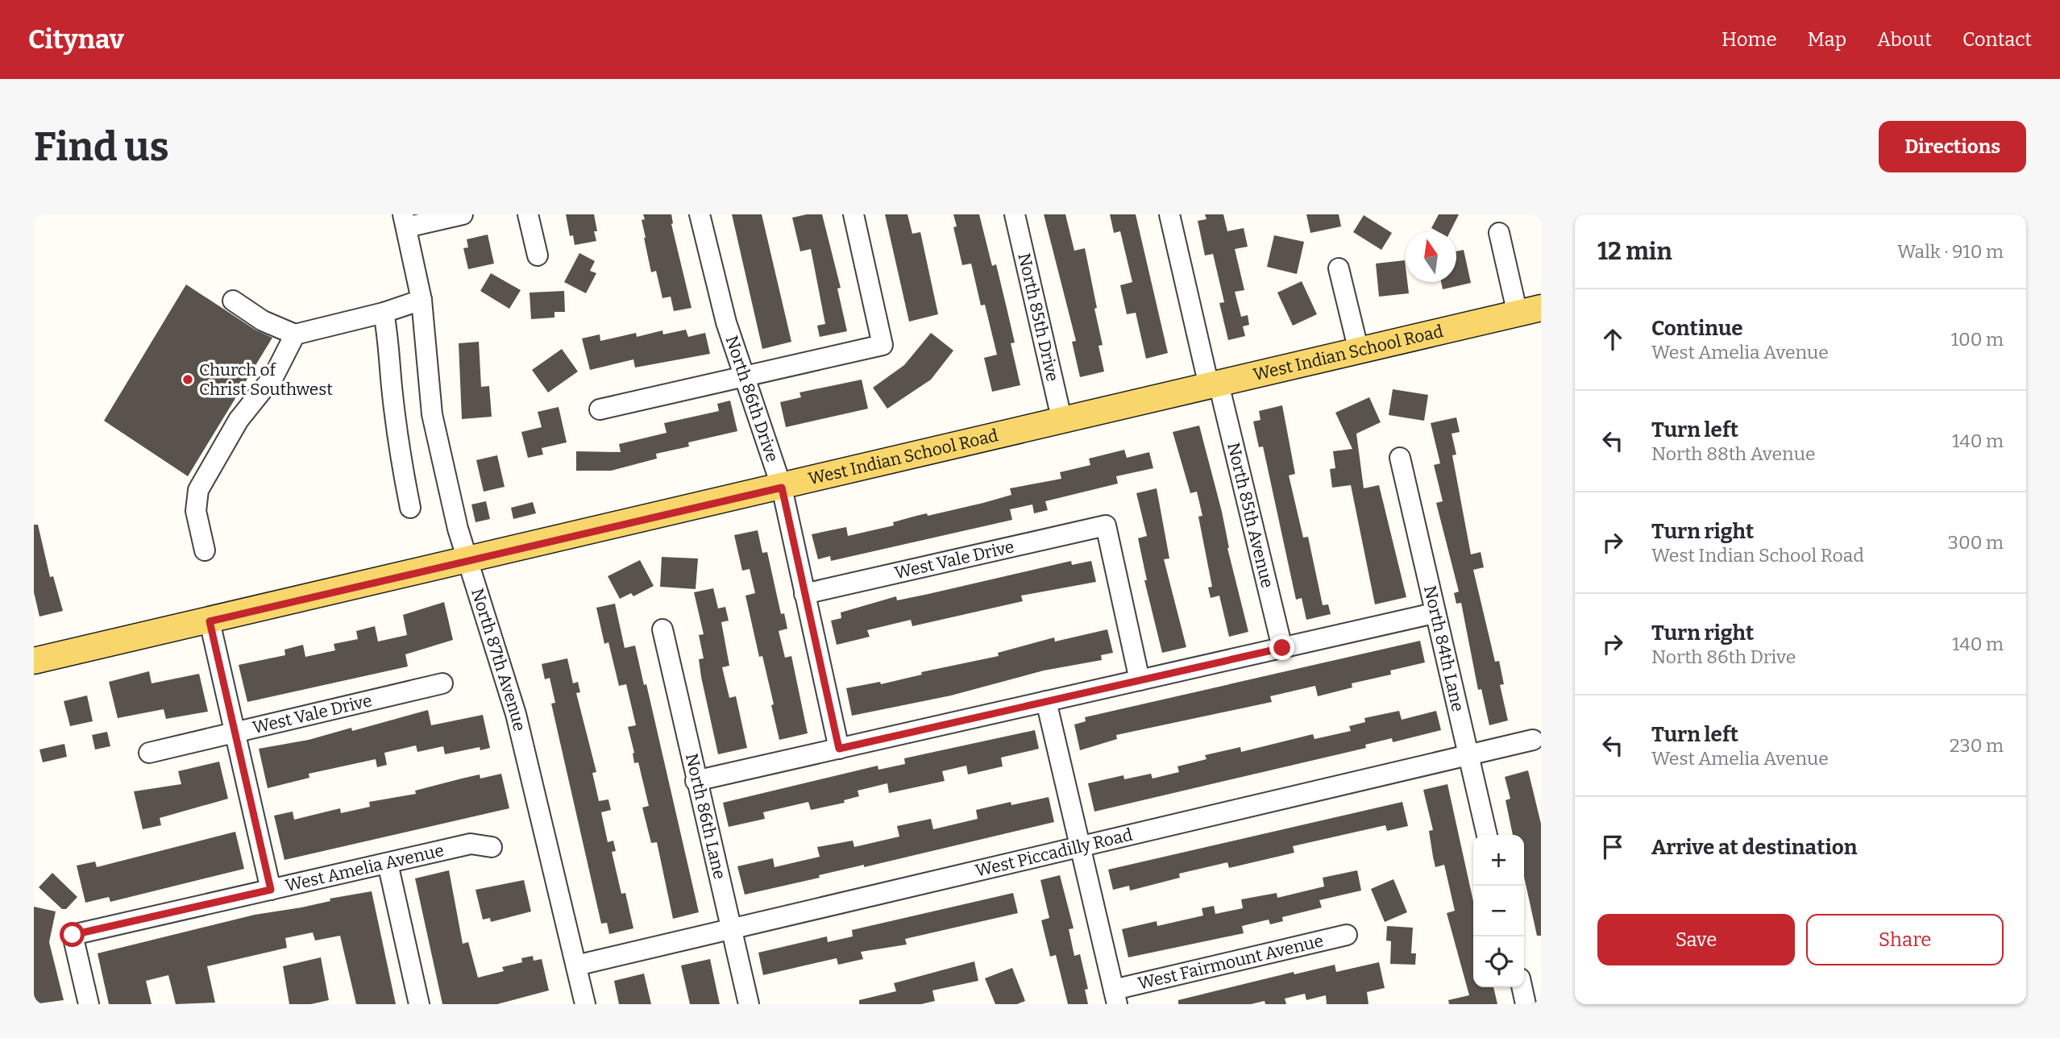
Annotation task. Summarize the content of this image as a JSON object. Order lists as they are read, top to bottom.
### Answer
{
  "streets": {
    "main road": ["West Indian School Road"],
    "street": [
      "North 85th Drive",
      "North 86th Drive",
      "North 85th Avenue",
      "West Vale Drive",
      "North 84th Lane",
      "North 87th Avenue",
      "North 86th Lane",
      "West Piccadilly Road",
      "West Amelia Avenue",
      "West Fairmount Avenue"
    ]
  },
  "crossings": [
    ["North 85th Drive", "West Indian School Road"],
    ["West Indian School Road", "North 86th Drive"],
    ["West Indian School Road", "North 85th Avenue"],
    ["West Indian School Road", "North 87th Avenue"],
    ["North 86th Drive", "West Vale Drive"],
    ["North 84th Lane", "West Piccadilly Road"],
    ["North 87th Avenue", "West Piccadilly Road"],
    ["North 86th Lane", "West Piccadilly Road"]
  ],
  "places": ["Church of Christ Southwest"],
  "north": "top",
  "page": {
    "header": "Citynav",
    "nav": [
      "Home",
      "Map",
      "About",
      "Contact"
    ],
    "buttons": [
      "Directions",
      ["Save", "Share"]
    ],
    "title": "Find us",
    "heading": ["12 min", "Walk · 910 m"],
    "list": [
      ["Continue", "West Amelia Avenue", "100 m"],
      ["Turn left", "North 88th Avenue", "140 m"],
      ["Turn right", "West Indian School Road", "300 m"],
      ["Turn right", "North 86th Drive", "140 m"],
      ["Turn left", "West Amelia Avenue", "230 m"],
      "Arrive at destination"
    ],
    "map_buttons": ["+", "−"]
  }
}
